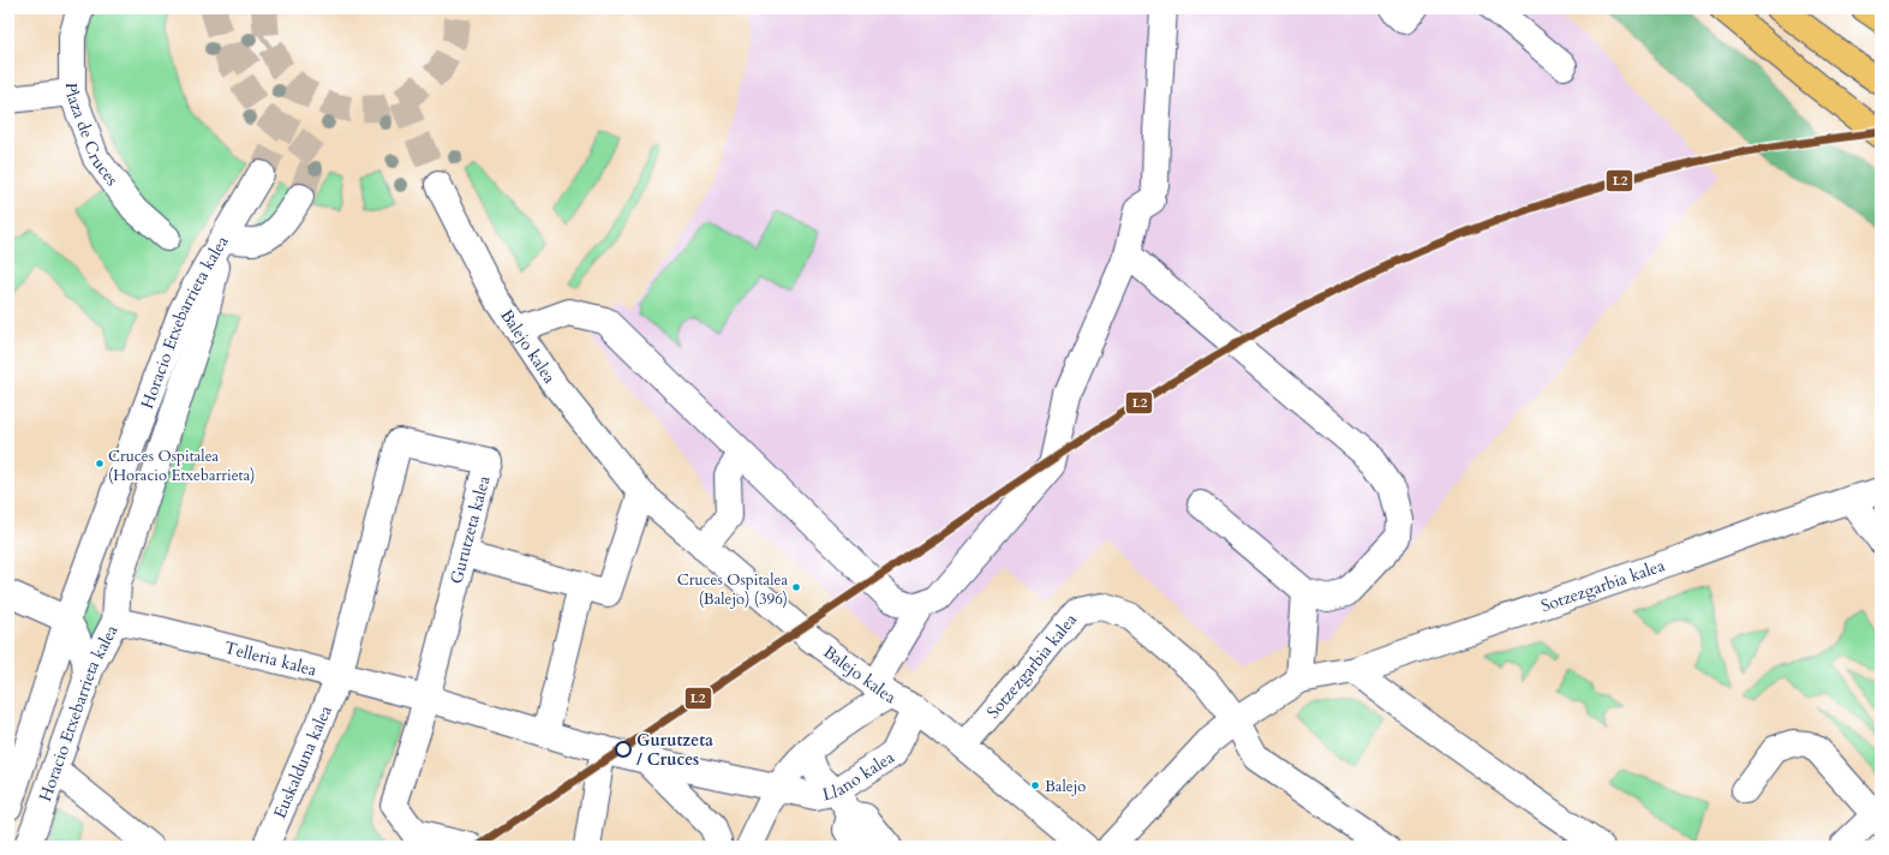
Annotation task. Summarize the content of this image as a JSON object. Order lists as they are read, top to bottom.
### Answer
{
  "streets": {
    "street": [
      "Plaza de Cruces",
      "Horacio Etxebarrieta kalea",
      "Balejo kalea",
      "Gurutzeta kalea",
      "Sotzezgarbia kalea",
      "Telleria kalea",
      "Euskalduna kalea",
      "Llano kalea"
    ]
  },
  "crossings": [
    ["Horacio Etxebarrieta kalea", "Telleria kalea"],
    ["Balejo kalea", "Sotzezgarbia kalea"],
    ["Balejo kalea", "Llano kalea"],
    ["Gurutzeta kalea", "Telleria kalea"],
    ["Gurutzeta kalea", "Euskalduna kalea"],
    ["Telleria kalea", "Euskalduna kalea"],
    ["Telleria kalea", "Llano kalea"]
  ],
  "places": [
    "Cruces Ospitalea (Horacio Etxebarrieta)",
    "Cruces Ospitalea (Balejo) (396)",
    "Gurutzeta / Cruces",
    "Balejo"
  ],
  "lines": ["transit line L2"]
}
